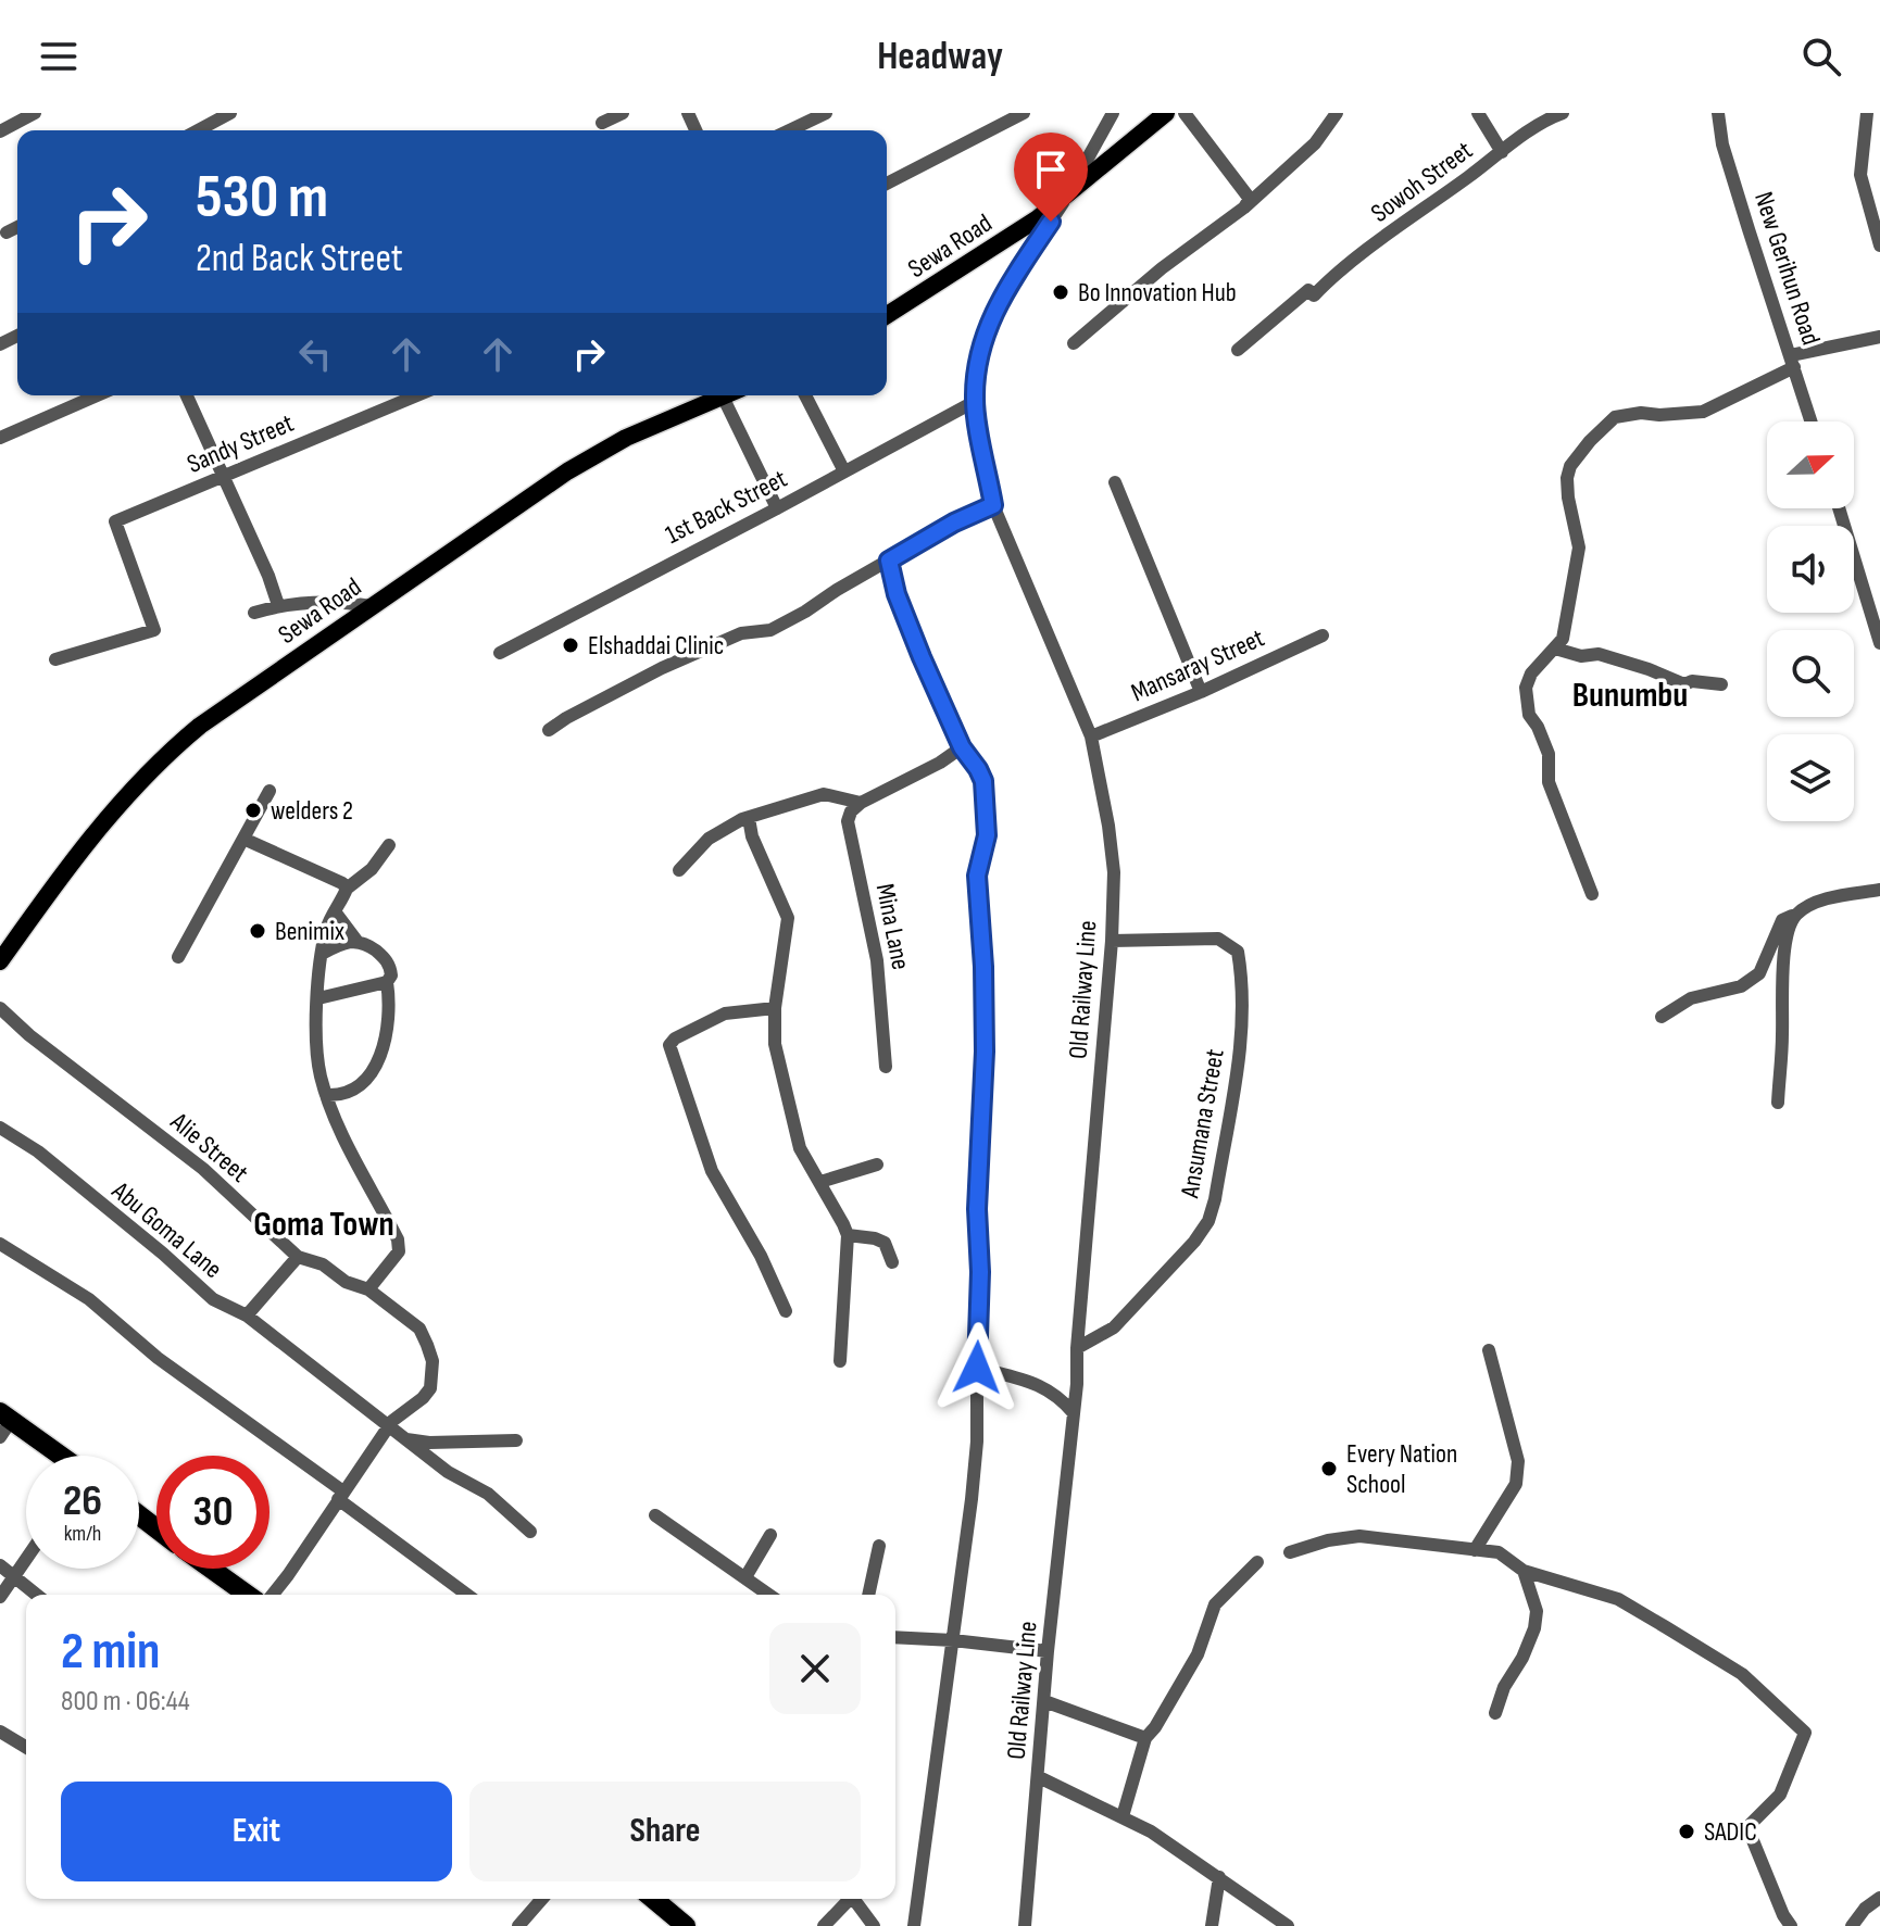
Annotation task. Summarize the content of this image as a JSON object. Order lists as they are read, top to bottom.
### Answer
{
  "streets": {
    "main road": ["Sewa Road"],
    "street": [
      "Sowoh Street",
      "New Gerihun Road",
      "Sandy Street",
      "1st Back Street",
      "Mansaray Street",
      "Mina Lane",
      "Old Railway Line",
      "Ansumana Street",
      "Alie Street",
      "Abu Goma Lane"
    ]
  },
  "crossings": [
    ["Sewa Road", "Old Railway Line"],
    ["1st Back Street", "Old Railway Line"],
    ["Mansaray Street", "Old Railway Line"],
    ["Old Railway Line", "Ansumana Street"],
    ["Alie Street", "Abu Goma Lane"]
  ],
  "districts": ["Bunumbu", "Goma Town"],
  "places": [
    "Bo Innovation Hub",
    "Elshaddai Clinic",
    "welders 2",
    "Benimix",
    "Every Nation School",
    "SADIC"
  ],
  "north": "right",
  "page": {
    "header": "Headway",
    "turn": ["530 m", "2nd Back Street"],
    "speed": "26 km/h",
    "limit": "30",
    "heading": ["2 min", "800 m · 06:44"],
    "buttons": ["Exit", "Share"]
  }
}
